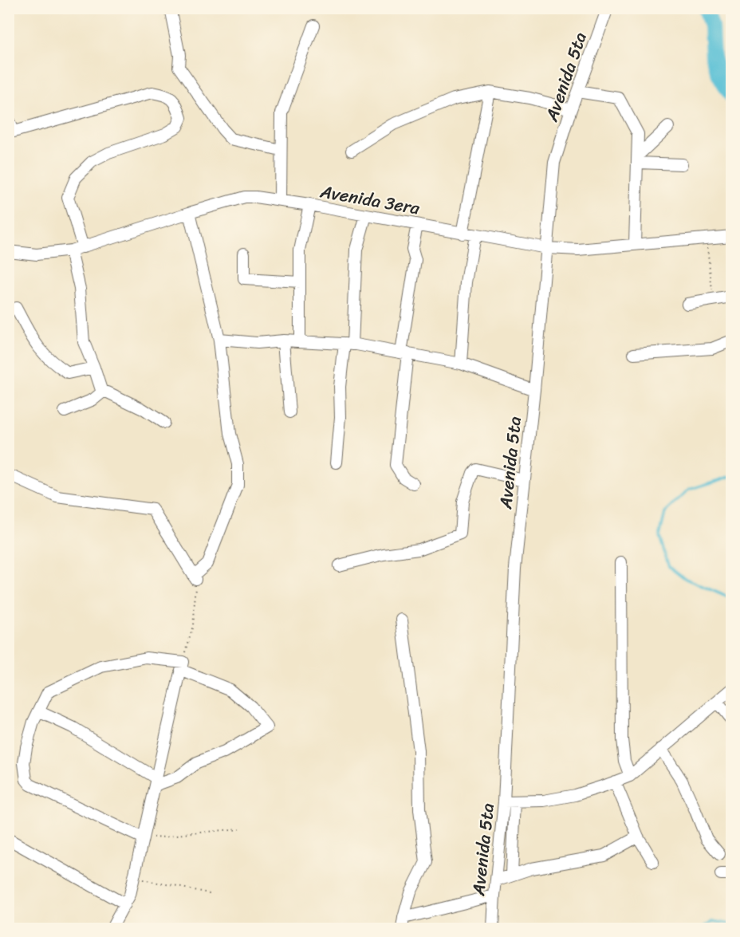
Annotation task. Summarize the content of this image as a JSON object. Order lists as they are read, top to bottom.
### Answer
{
  "streets": {
    "street": ["Avenida 5ta", "Avenida 3era"]
  },
  "crossings": [
    ["Avenida 5ta", "Avenida 3era"]
  ]
}
